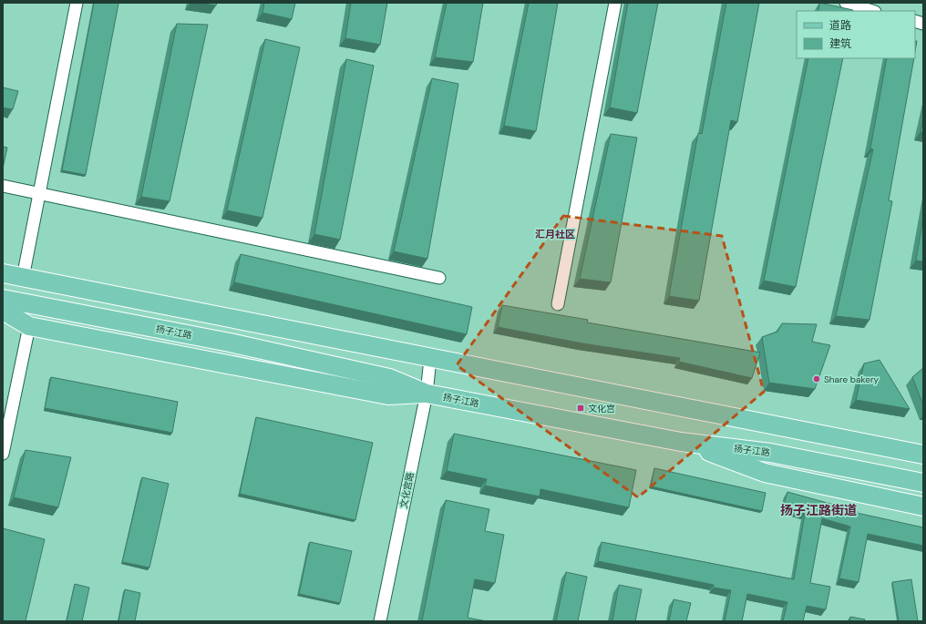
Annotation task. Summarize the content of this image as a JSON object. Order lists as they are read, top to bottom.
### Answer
{
  "streets": {
    "main road": ["扬子江路"],
    "street": ["文化宫路"]
  },
  "crossings": [
    ["扬子江路", "文化宫路"]
  ],
  "districts": ["汇月社区", "扬子江路街道"],
  "places": {
    "other": ["Share bakery"],
    "transit": ["文化宫"]
  },
  "legend": ["道路", "建筑"]
}
